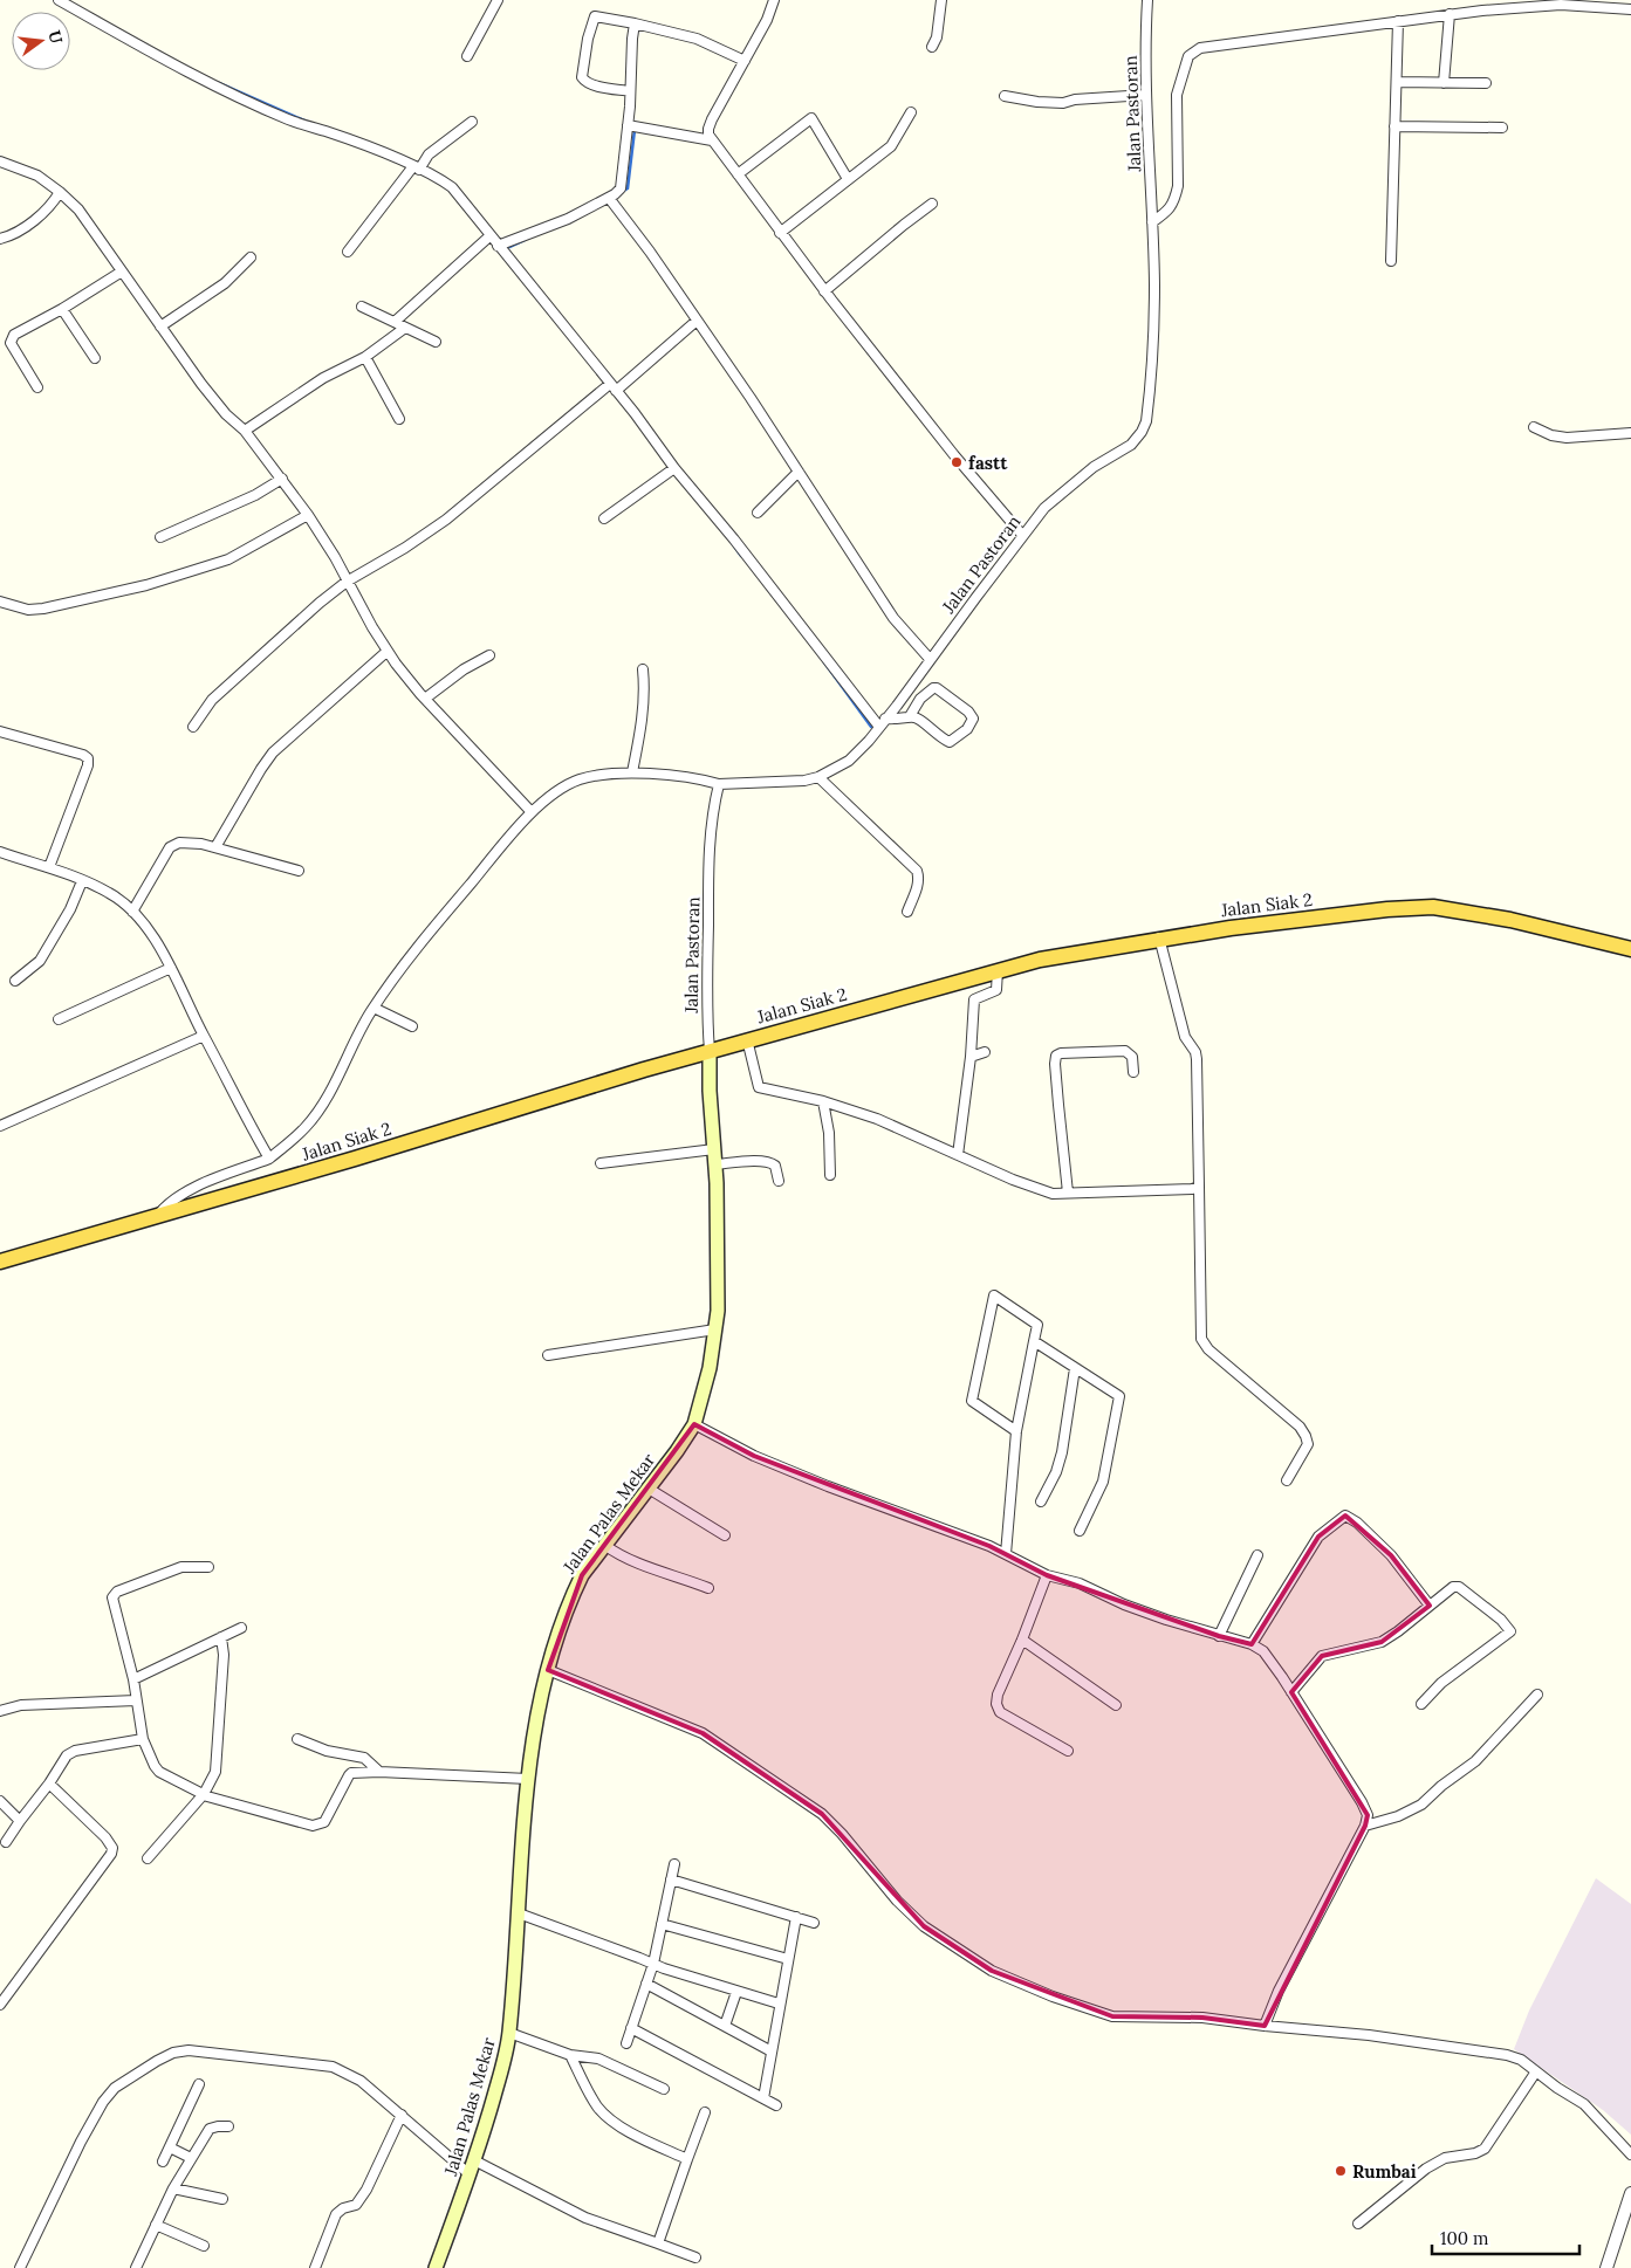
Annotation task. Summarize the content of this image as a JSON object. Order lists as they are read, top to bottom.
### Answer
{
  "streets": {
    "highway": ["Jalan Siak 2"],
    "main road": ["Jalan Palas Mekar"],
    "street": ["Jalan Pastoran"]
  },
  "crossings": [
    ["Jalan Pastoran", "Jalan Siak 2"],
    ["Jalan Pastoran", "Jalan Palas Mekar"],
    ["Jalan Siak 2", "Jalan Palas Mekar"]
  ],
  "places": ["fastt", "Rumbai"],
  "scale_bar": "100 m",
  "north": "right"
}
